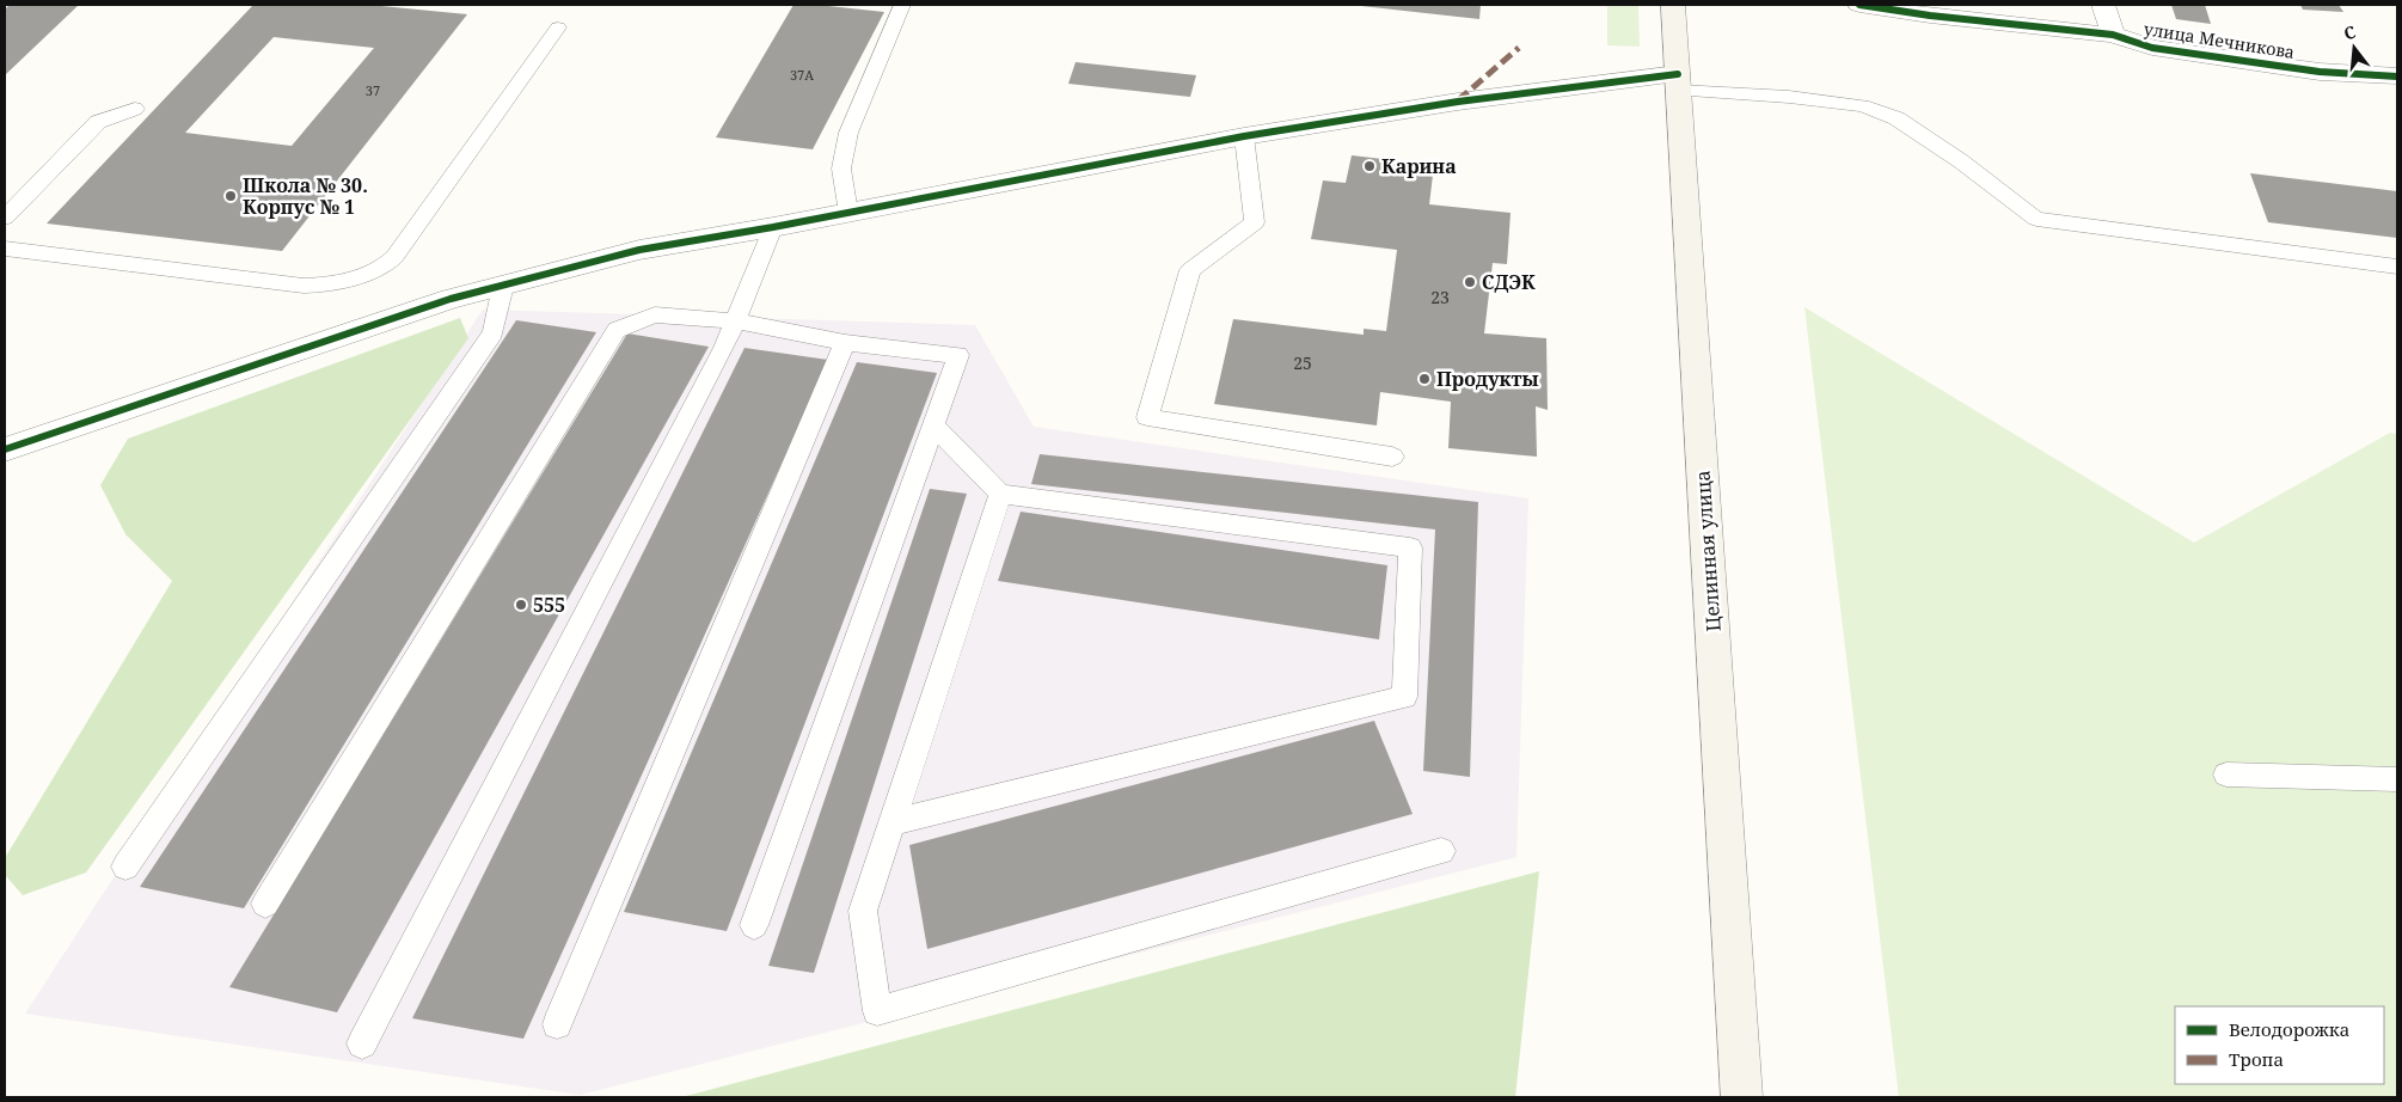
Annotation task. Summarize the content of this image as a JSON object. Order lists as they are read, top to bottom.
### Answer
{
  "streets": {
    "main road": ["Целинная улица"],
    "street": ["улица Мечникова"]
  },
  "places": [
    "Карина",
    "Школа № 30. Корпус № 1",
    "СДЭК",
    "Продукты",
    "555"
  ],
  "house_numbers": [
    "37А",
    "37",
    "23",
    "25"
  ],
  "legend": ["Велодорожка", "Тропа"],
  "north": "top"
}
